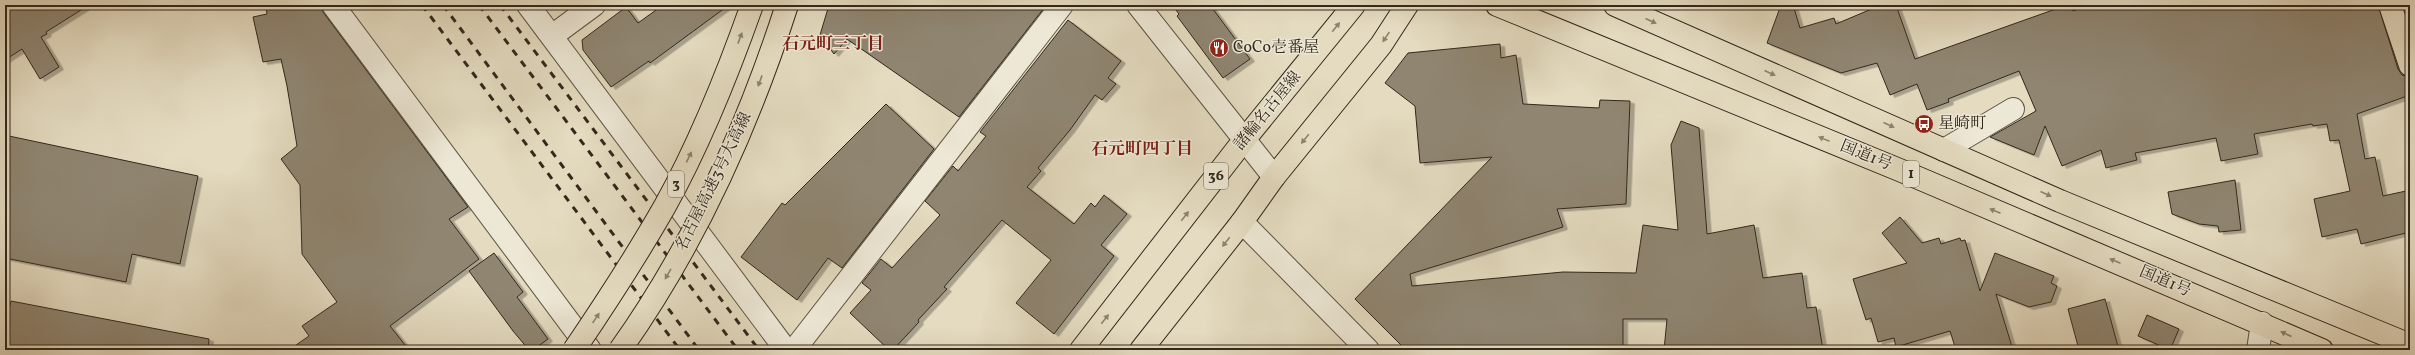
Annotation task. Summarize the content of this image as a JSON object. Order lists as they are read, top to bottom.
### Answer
{
  "streets": {
    "main road": [
      "諸輪名古屋線",
      "国道1号",
      "1",
      "36",
      "名古屋高速3号大高線",
      "3"
    ]
  },
  "districts": ["石元町三丁目", "石元町四丁目"],
  "places": {
    "restaurant": ["CoCo壱番屋"],
    "bus stop": ["星崎町"]
  }
}
